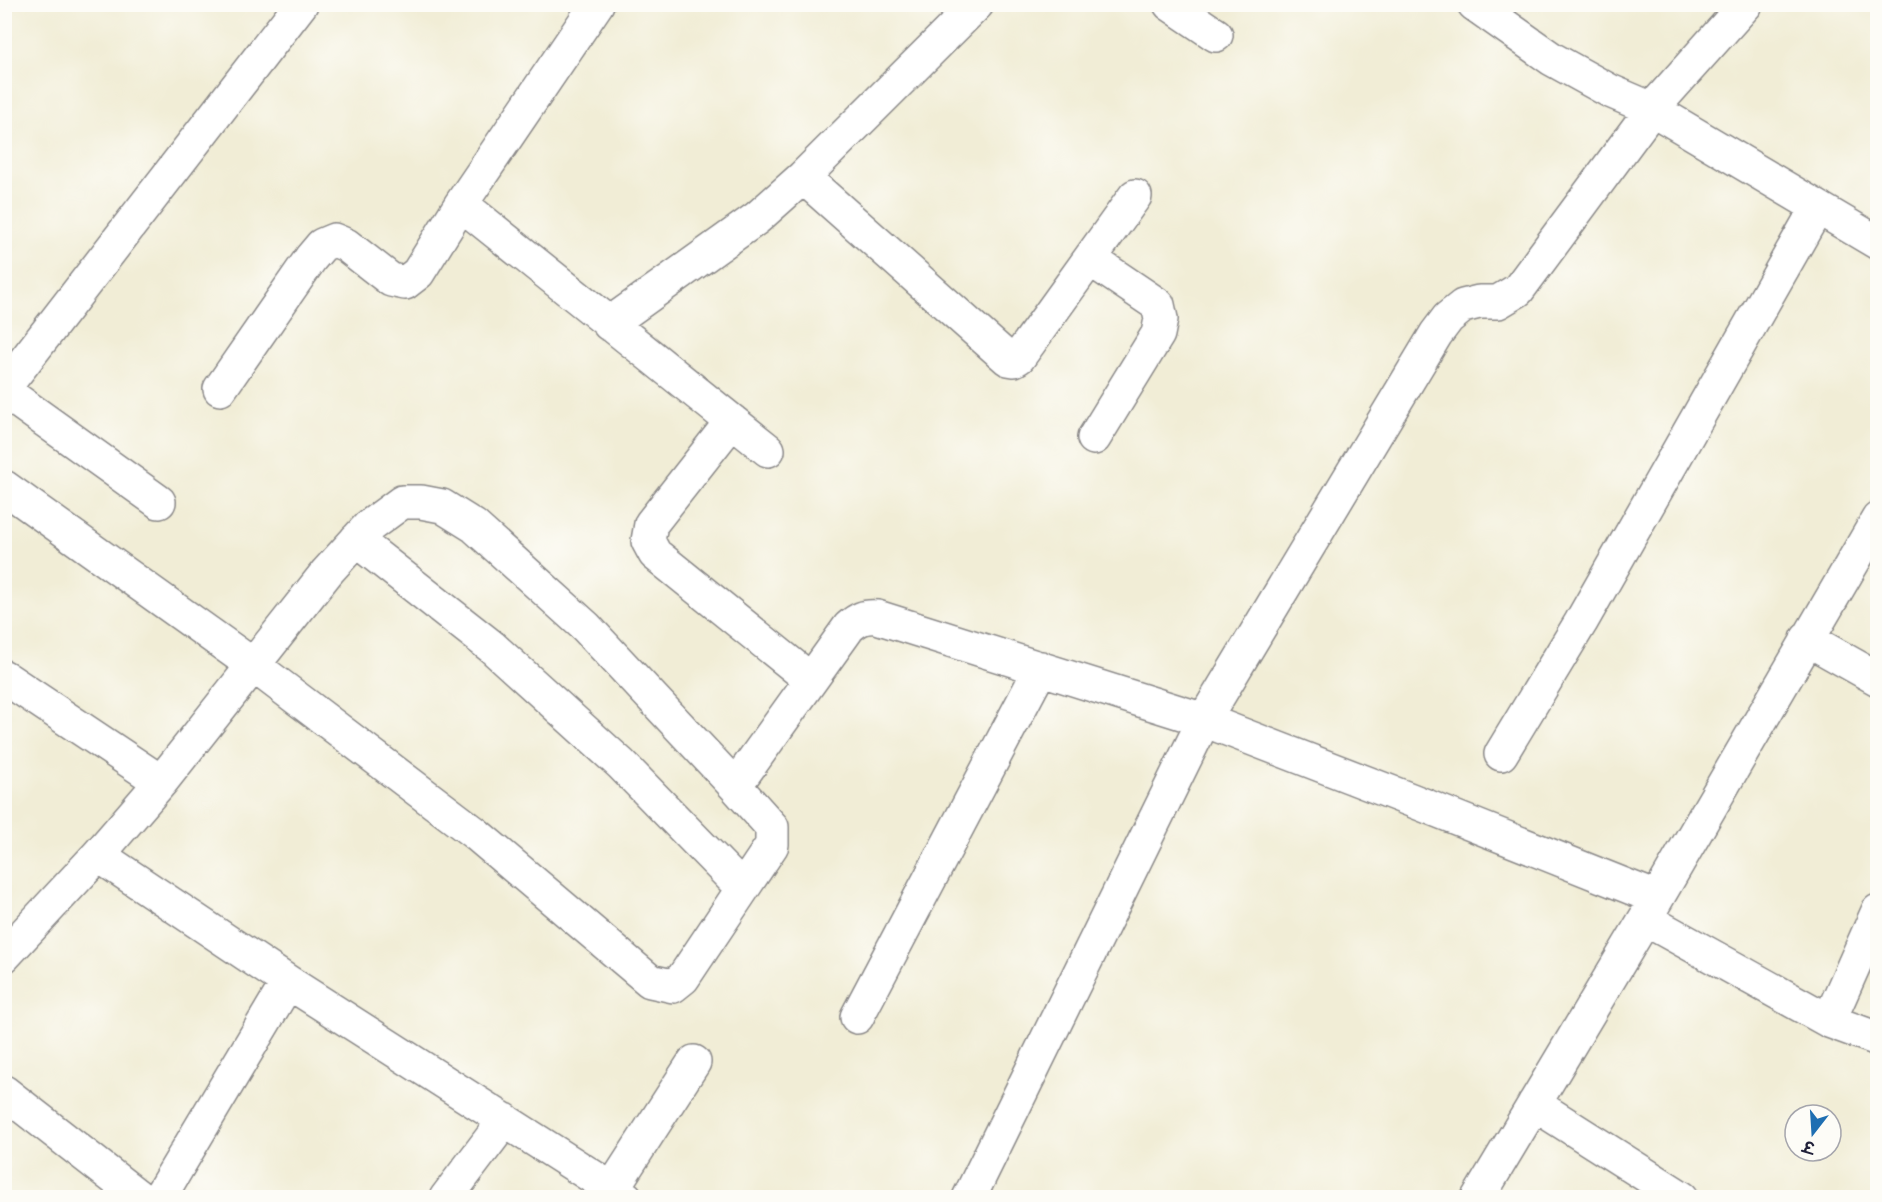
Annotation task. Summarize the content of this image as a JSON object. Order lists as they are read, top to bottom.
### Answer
{
  "north": "bottom"
}
